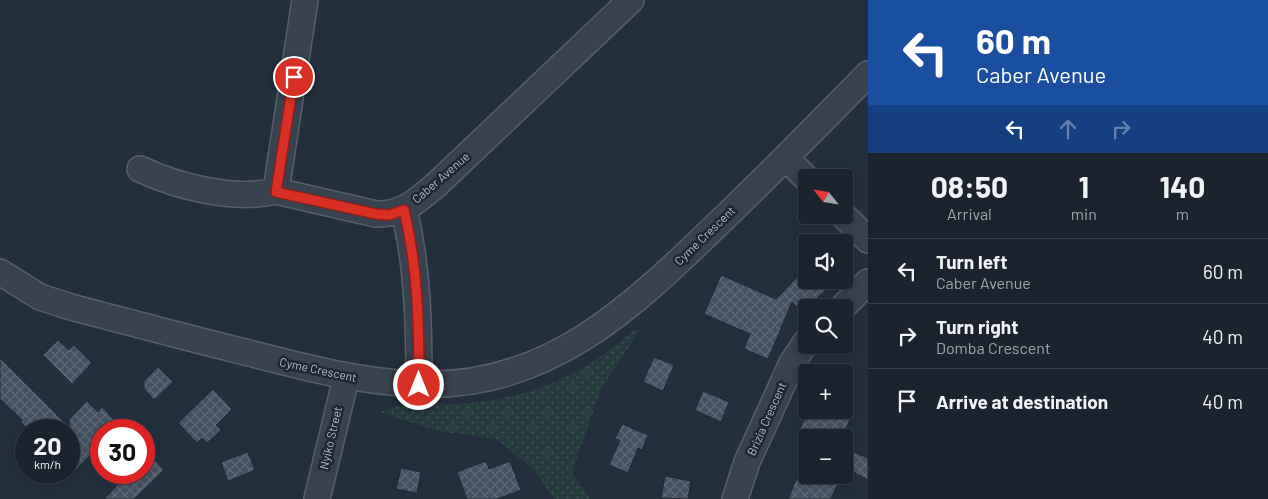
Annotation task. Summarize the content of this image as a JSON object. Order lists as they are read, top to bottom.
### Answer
{
  "streets": {
    "street": [
      "Caber Avenue",
      "Cyme Crescent",
      "Brizia Crescent",
      "Nyiko Street"
    ]
  },
  "crossings": [
    ["Cyme Crescent", "Nyiko Street"]
  ],
  "north": "top left",
  "page": {
    "turn": ["60 m", "Caber Avenue"],
    "eta": [
      "08:50",
      "Arrival",
      "1",
      "min",
      "140",
      "m"
    ],
    "map_buttons": ["+", "−"],
    "list": [
      {
        "name": "Turn left",
        "note": "Caber Avenue",
        "value": "60 m"
      },
      {
        "name": "Turn right",
        "note": "Domba Crescent",
        "value": "40 m"
      },
      {
        "name": "Arrive at destination",
        "value": "40 m"
      }
    ],
    "speed": "20 km/h",
    "limit": "30"
  }
}
